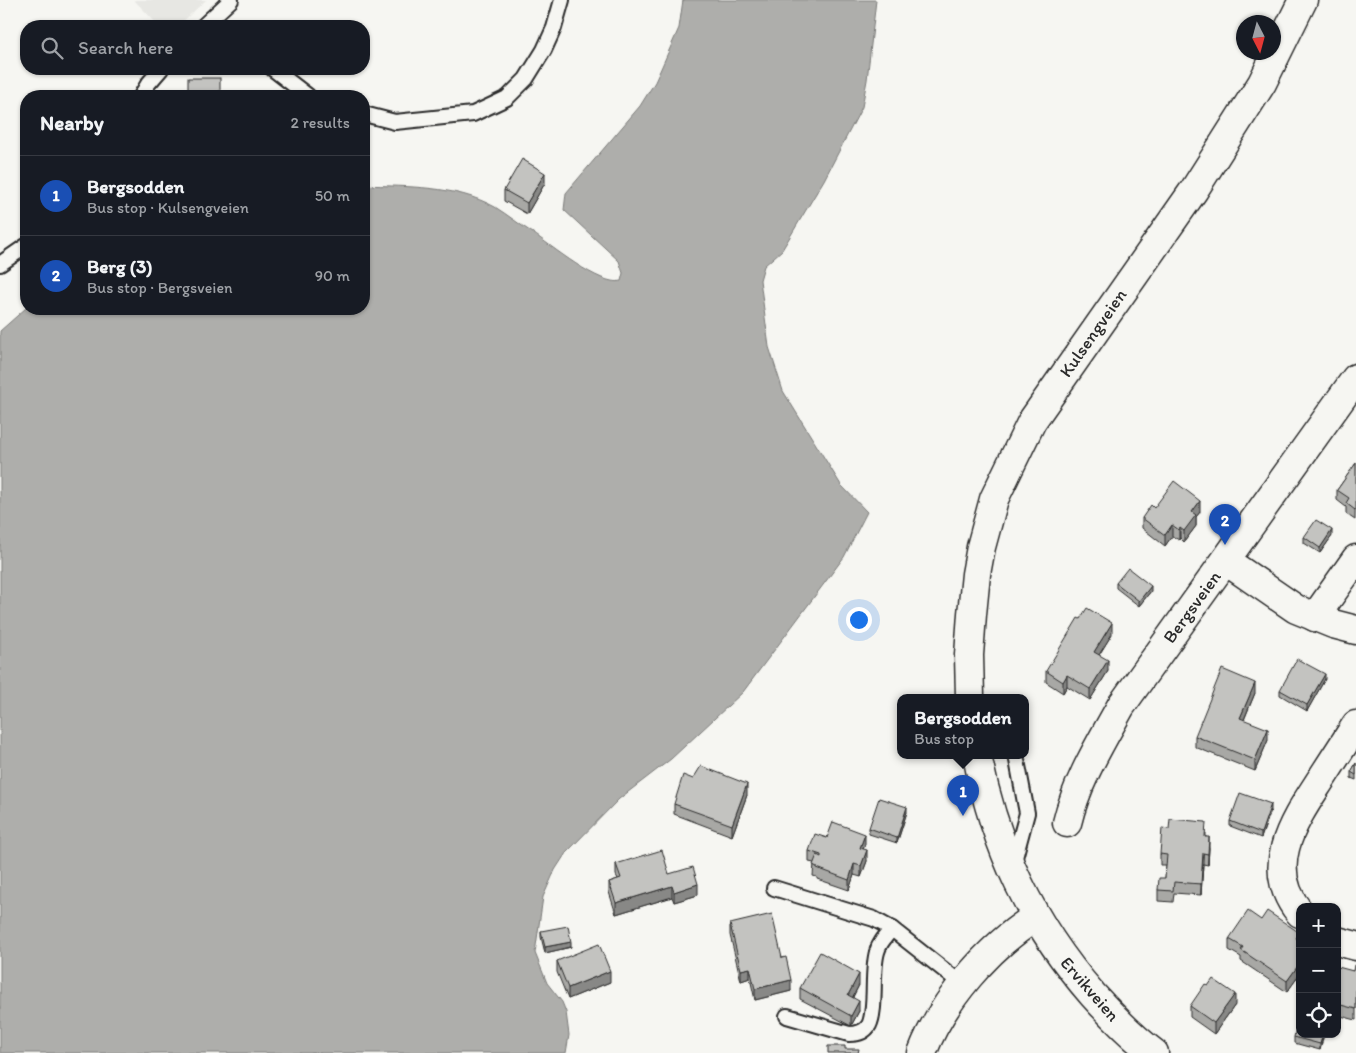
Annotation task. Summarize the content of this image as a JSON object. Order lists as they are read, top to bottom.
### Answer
{
  "streets": {
    "street": ["Kulsengveien", "Bergsveien", "Ervikveien"]
  },
  "north": "bottom",
  "page": {
    "search": "Search here",
    "heading": ["Nearby", "2 results"],
    "list": [
      {
        "mark": "1",
        "name": "Bergsodden",
        "note": "Bus stop · Kulsengveien",
        "value": "50 m"
      },
      {
        "mark": "2",
        "name": "Berg (3)",
        "note": "Bus stop · Bergsveien",
        "value": "90 m"
      }
    ],
    "pins": ["2", "1"],
    "popup": ["Bergsodden", "Bus stop"],
    "map_buttons": ["+", "−"]
  }
}
